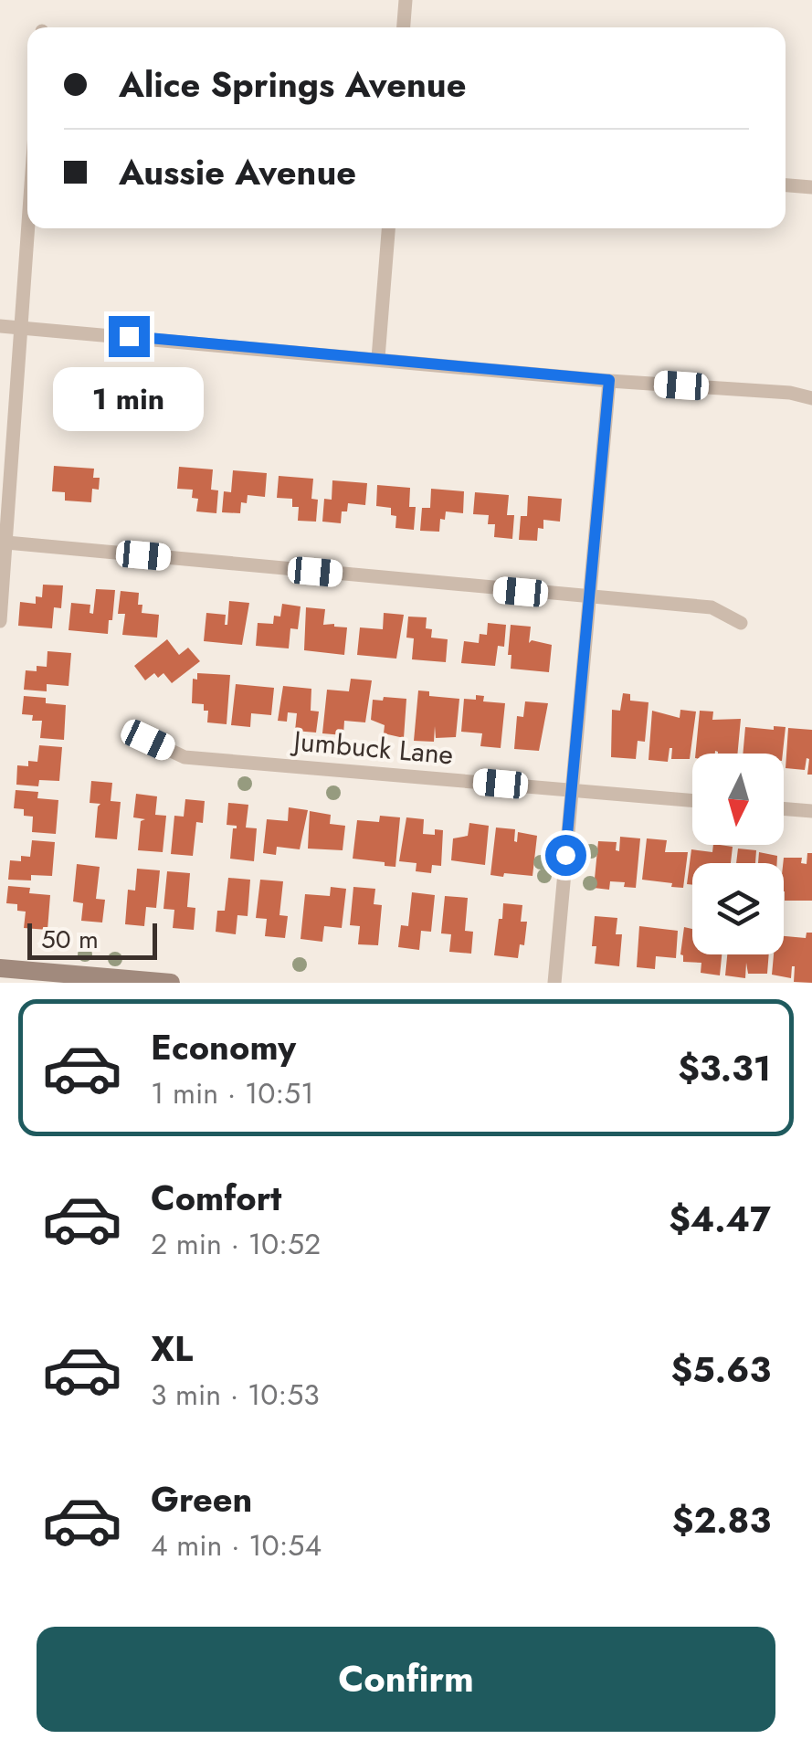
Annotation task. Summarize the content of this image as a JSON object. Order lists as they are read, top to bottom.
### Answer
{
  "streets": {
    "street": ["Jumbuck Lane"]
  },
  "scale_bar": "50 m",
  "north": "bottom",
  "page": {
    "banner": ["Alice Springs Avenue", "Aussie Avenue"],
    "bubble": "1 min",
    "scale": "50 m",
    "list": [
      {
        "name": "Economy",
        "note": "1 min · 10:51",
        "value": "$3.31"
      },
      {
        "name": "Comfort",
        "note": "2 min · 10:52",
        "value": "$4.47"
      },
      {
        "name": "XL",
        "note": "3 min · 10:53",
        "value": "$5.63"
      },
      {
        "name": "Green",
        "note": "4 min · 10:54",
        "value": "$2.83"
      }
    ],
    "buttons": "Confirm"
  }
}
